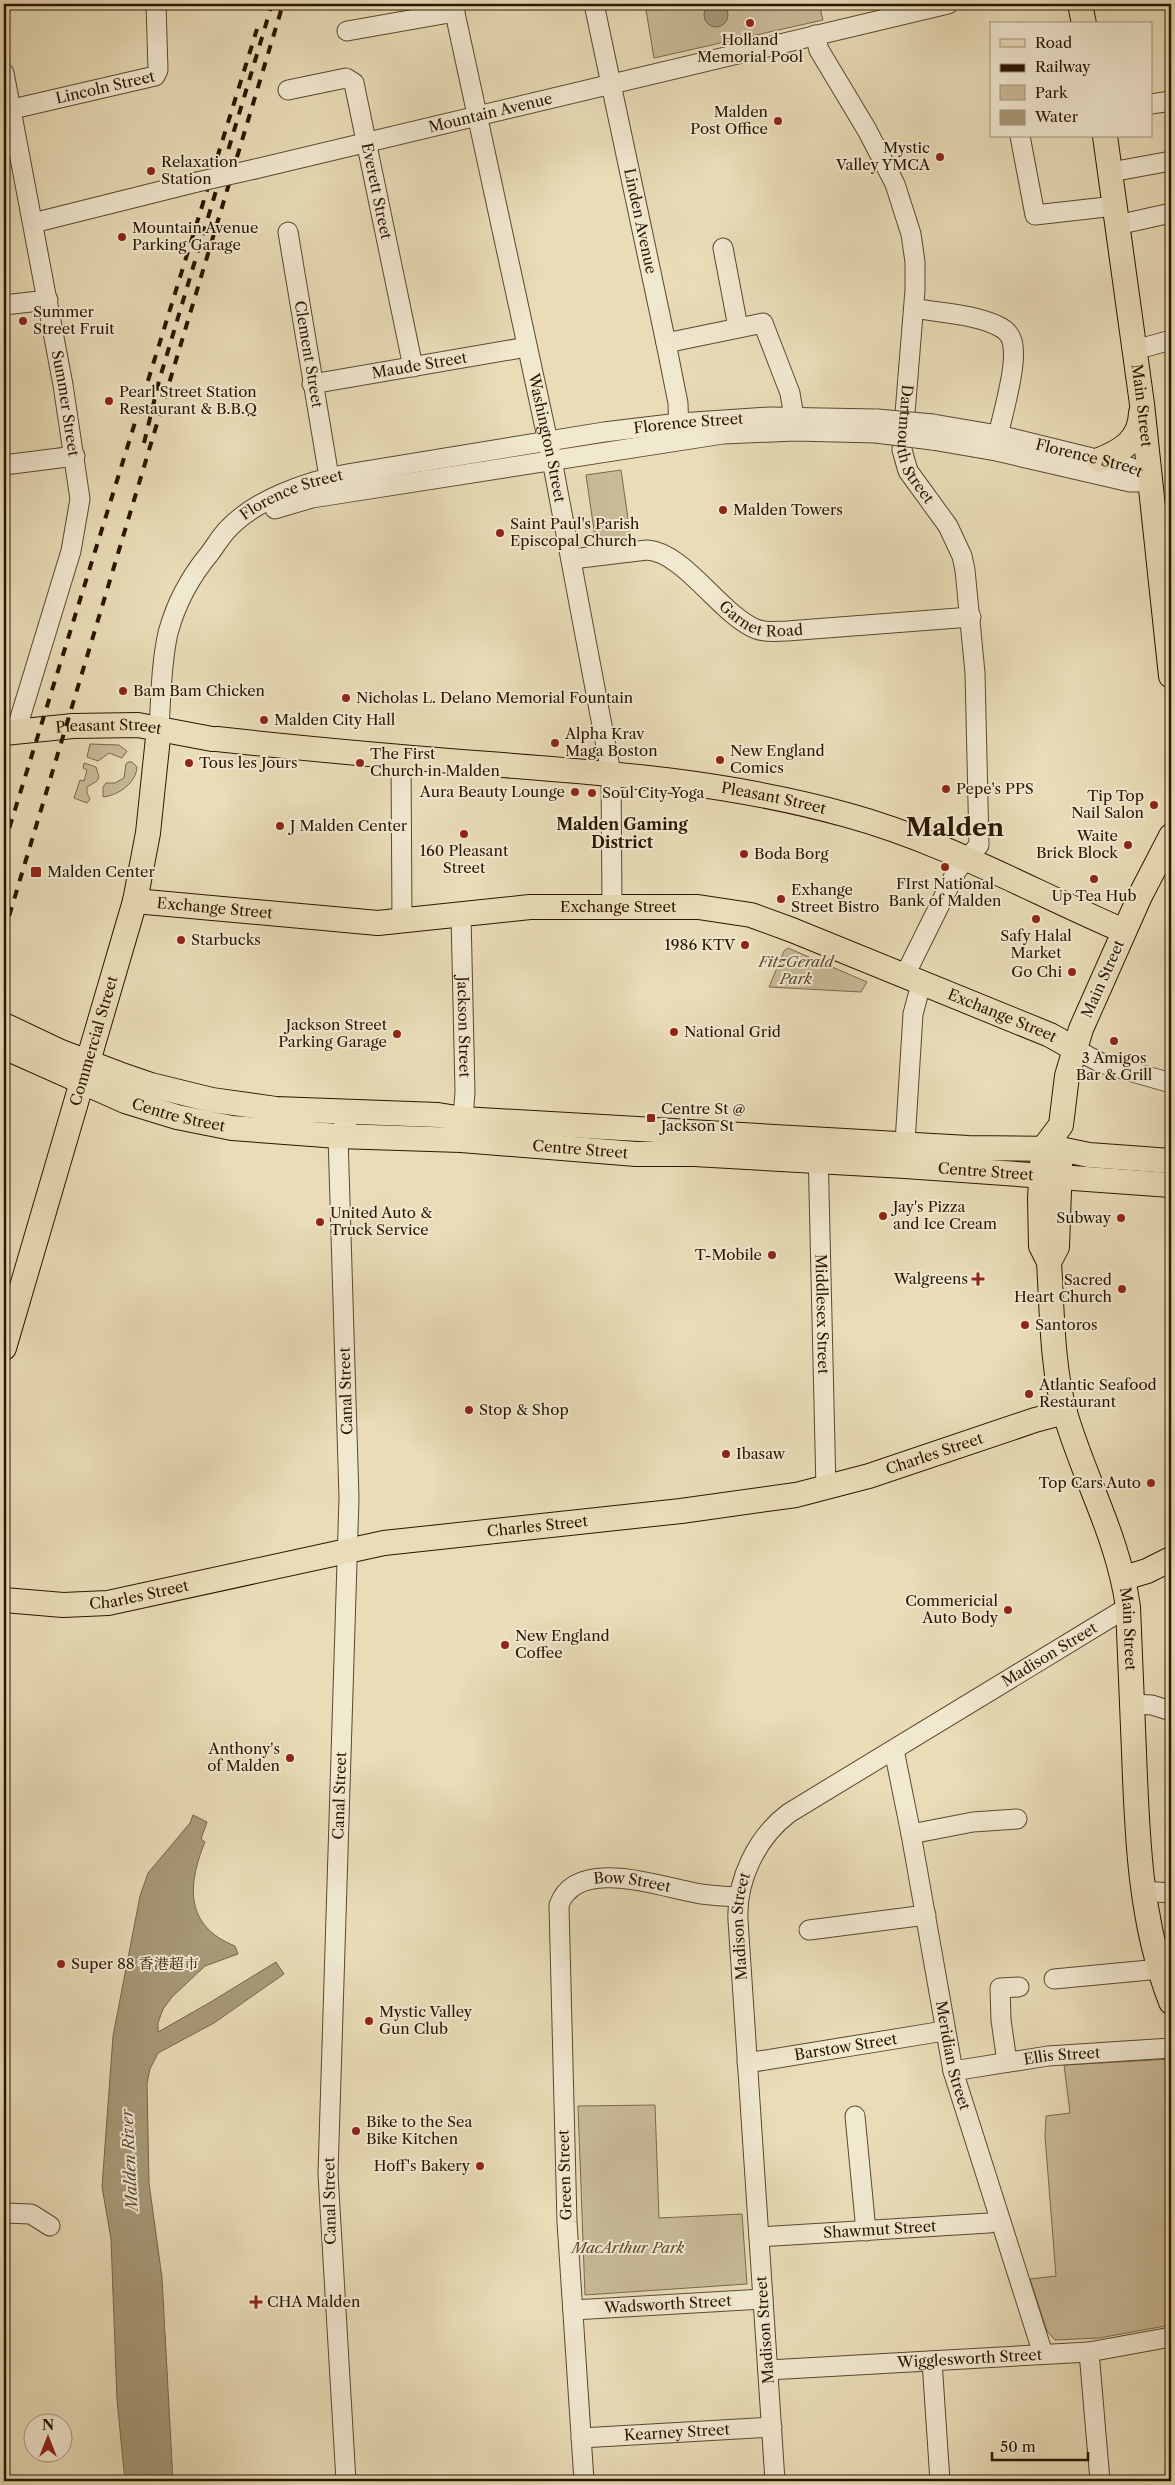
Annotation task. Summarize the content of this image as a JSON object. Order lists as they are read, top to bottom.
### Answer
{
  "streets": {
    "main road": [
      "Main Street",
      "Pleasant Street",
      "Exchange Street",
      "Commercial Street",
      "Centre Street",
      "Charles Street"
    ],
    "street": [
      "Lincoln Street",
      "Mountain Avenue",
      "Everett Street",
      "Linden Avenue",
      "Clement Street",
      "Maude Street",
      "Summer Street",
      "Florence Street",
      "Washington Street",
      "Dartmouth Street",
      "Garnet Road",
      "Jackson Street",
      "Middlesex Street",
      "Canal Street",
      "Madison Street",
      "Bow Street",
      "Barstow Street",
      "Meridian Street",
      "Ellis Street",
      "Green Street",
      "Shawmut Street",
      "Wadsworth Street",
      "Wigglesworth Street",
      "Kearney Street"
    ]
  },
  "crossings": [
    ["Lincoln Street", "Summer Street"],
    ["Mountain Avenue", "Everett Street"],
    ["Mountain Avenue", "Linden Avenue"],
    ["Mountain Avenue", "Summer Street"],
    ["Mountain Avenue", "Washington Street"],
    ["Mountain Avenue", "Dartmouth Street"],
    ["Everett Street", "Maude Street"],
    ["Linden Avenue", "Florence Street"],
    ["Clement Street", "Maude Street"],
    ["Clement Street", "Florence Street"],
    ["Maude Street", "Washington Street"],
    ["Summer Street", "Pleasant Street"],
    ["Main Street", "Florence Street"],
    ["Main Street", "Pleasant Street"],
    ["Main Street", "Exchange Street"],
    ["Main Street", "Centre Street"],
    ["Main Street", "Charles Street"],
    ["Main Street", "Madison Street"],
    ["Florence Street", "Washington Street"],
    ["Florence Street", "Pleasant Street"],
    ["Florence Street", "Commercial Street"],
    ["Washington Street", "Garnet Road"],
    ["Washington Street", "Pleasant Street"],
    ["Washington Street", "Exchange Street"],
    ["Dartmouth Street", "Garnet Road"],
    ["Dartmouth Street", "Pleasant Street"],
    ["Pleasant Street", "Commercial Street"],
    ["Exchange Street", "Jackson Street"],
    ["Exchange Street", "Commercial Street"],
    ["Jackson Street", "Centre Street"],
    ["Commercial Street", "Centre Street"],
    ["Centre Street", "Middlesex Street"],
    ["Centre Street", "Canal Street"],
    ["Middlesex Street", "Charles Street"],
    ["Canal Street", "Charles Street"],
    ["Madison Street", "Bow Street"],
    ["Madison Street", "Barstow Street"],
    ["Madison Street", "Meridian Street"],
    ["Madison Street", "Shawmut Street"],
    ["Madison Street", "Wadsworth Street"],
    ["Madison Street", "Wigglesworth Street"],
    ["Madison Street", "Kearney Street"],
    ["Bow Street", "Green Street"],
    ["Barstow Street", "Meridian Street"],
    ["Meridian Street", "Ellis Street"],
    ["Meridian Street", "Shawmut Street"],
    ["Meridian Street", "Wigglesworth Street"],
    ["Green Street", "Wadsworth Street"],
    ["Green Street", "Kearney Street"]
  ],
  "districts": ["Malden Gaming District", "Malden"],
  "water": ["Malden River"],
  "parks": ["FitzGerald Park", "MacArthur Park"],
  "places": {
    "other": [
      "Holland Memorial Pool",
      "Malden Post Office",
      "Mystic Valley YMCA",
      "Relaxation Station",
      "Mountain Avenue Parking Garage",
      "Summer Street Fruit",
      "Pearl Street Station Restaurant & B.B.Q",
      "Malden Towers",
      "Saint Paul's Parish Episcopal Church",
      "Bam Bam Chicken",
      "Nicholas L. Delano Memorial Fountain",
      "Malden City Hall",
      "Alpha Krav Maga Boston",
      "New England Comics",
      "Tous les Jours",
      "The First Church in Malden",
      "Pepe's PPS",
      "Aura Beauty Lounge",
      "Soul City Yoga",
      "Tip Top Nail Salon",
      "J Malden Center",
      "160 Pleasant Street",
      "Waite Brick Block",
      "Boda Borg",
      "FIrst National Bank of Malden",
      "Up Tea Hub",
      "Exhange Street Bistro",
      "Safy Halal Market",
      "Starbucks",
      "1986 KTV",
      "Go Chi",
      "National Grid",
      "Jackson Street Parking Garage",
      "3 Amigos Bar & Grill",
      "Jay's Pizza and Ice Cream",
      "Subway",
      "United Auto & Truck Service",
      "T-Mobile",
      "Sacred Heart Church",
      "Santoros",
      "Atlantic Seafood Restaurant",
      "Stop & Shop",
      "Ibasaw",
      "Top Cars Auto",
      "Commericial Auto Body",
      "New England Coffee",
      "Anthony's of Malden",
      "Super 88 香港超市",
      "Mystic Valley Gun Club",
      "Bike to the Sea Bike Kitchen",
      "Hoff's Bakery"
    ],
    "transit": ["Malden Center", "Centre St @ Jackson St"],
    "health": ["Walgreens", "CHA Malden"]
  },
  "legend": [
    "Road",
    "Railway",
    "Park",
    "Water"
  ],
  "scale_bar": "50 m",
  "north": "top"
}
